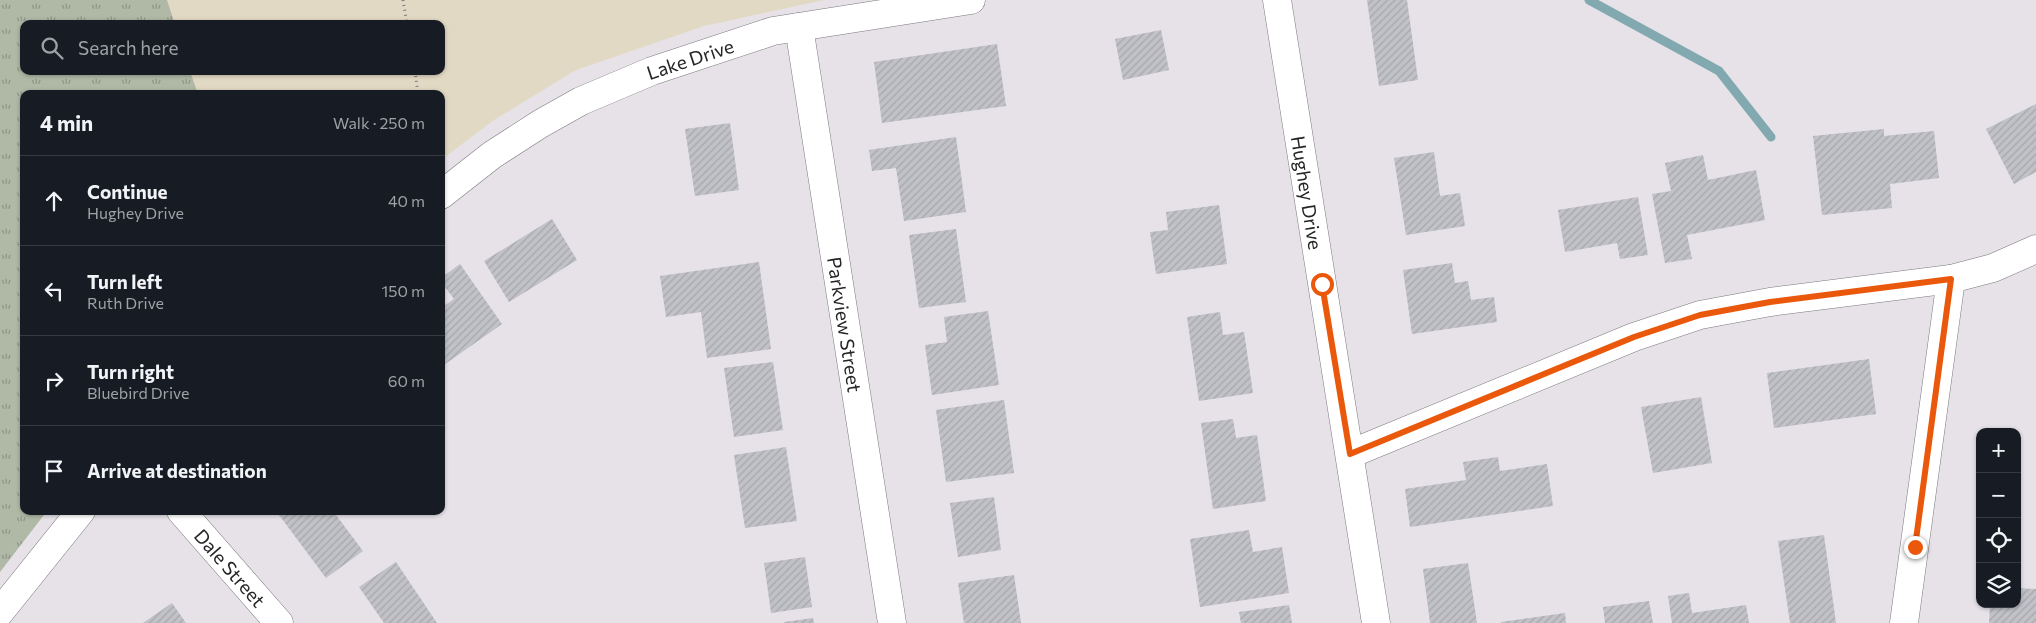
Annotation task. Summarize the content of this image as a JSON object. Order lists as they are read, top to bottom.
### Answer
{
  "streets": {
    "street": [
      "Lake Drive",
      "Hughey Drive",
      "Parkview Street",
      "Dale Street"
    ]
  },
  "crossings": [
    ["Lake Drive", "Parkview Street"]
  ],
  "page": {
    "search": "Search here",
    "heading": ["4 min", "Walk · 250 m"],
    "list": [
      ["Continue", "Hughey Drive", "40 m"],
      ["Turn left", "Ruth Drive", "150 m"],
      ["Turn right", "Bluebird Drive", "60 m"],
      "Arrive at destination"
    ],
    "map_buttons": ["+", "−"]
  }
}
